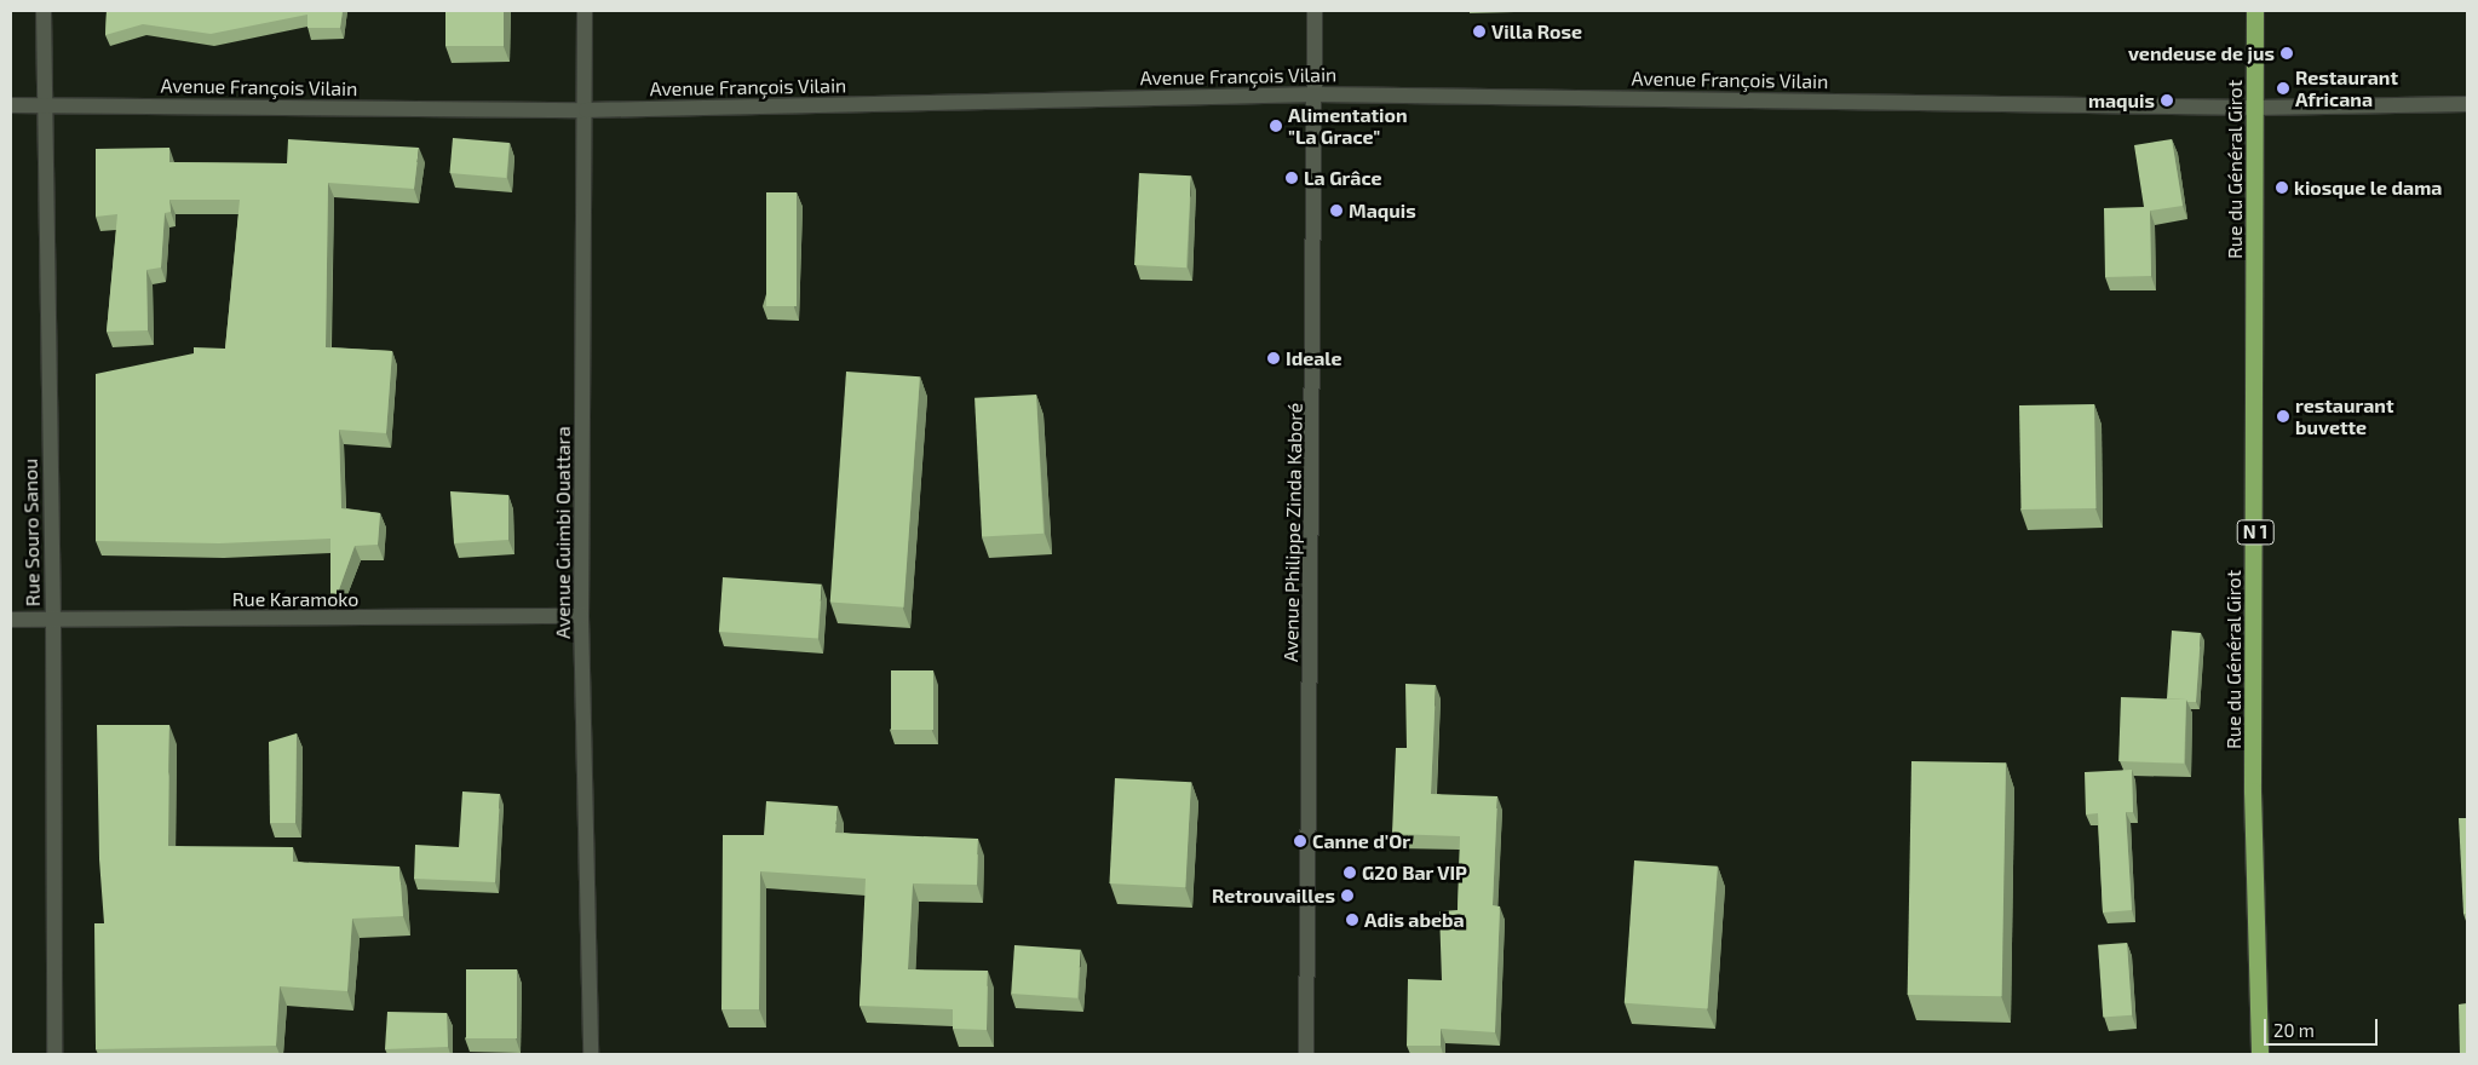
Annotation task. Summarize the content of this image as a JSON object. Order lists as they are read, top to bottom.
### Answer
{
  "streets": {
    "highway": ["Rue du Général Girot", "N 1"],
    "street": [
      "Avenue François Vilain",
      "Rue Souro Sanou",
      "Avenue Guimbi Ouattara",
      "Avenue Philippe Zinda Kaboré",
      "Rue Karamoko"
    ]
  },
  "crossings": [
    ["Avenue François Vilain", "Rue du Général Girot"],
    ["Avenue François Vilain", "Rue Souro Sanou"],
    ["Avenue François Vilain", "Avenue Guimbi Ouattara"],
    ["Avenue François Vilain", "Avenue Philippe Zinda Kaboré"],
    ["Rue Souro Sanou", "Rue Karamoko"],
    ["Avenue Guimbi Ouattara", "Rue Karamoko"]
  ],
  "places": [
    "Villa Rose",
    "vendeuse de jus",
    "Restaurant Africana",
    "maquis",
    "Alimentation \"La Grace\"",
    "La Grâce",
    "kiosque le dama",
    "Maquis",
    "Ideale",
    "restaurant buvette",
    "Canne d'Or",
    "G20 Bar VIP",
    "Retrouvailles",
    "Adis abeba"
  ],
  "scale_bar": "20 m"
}
